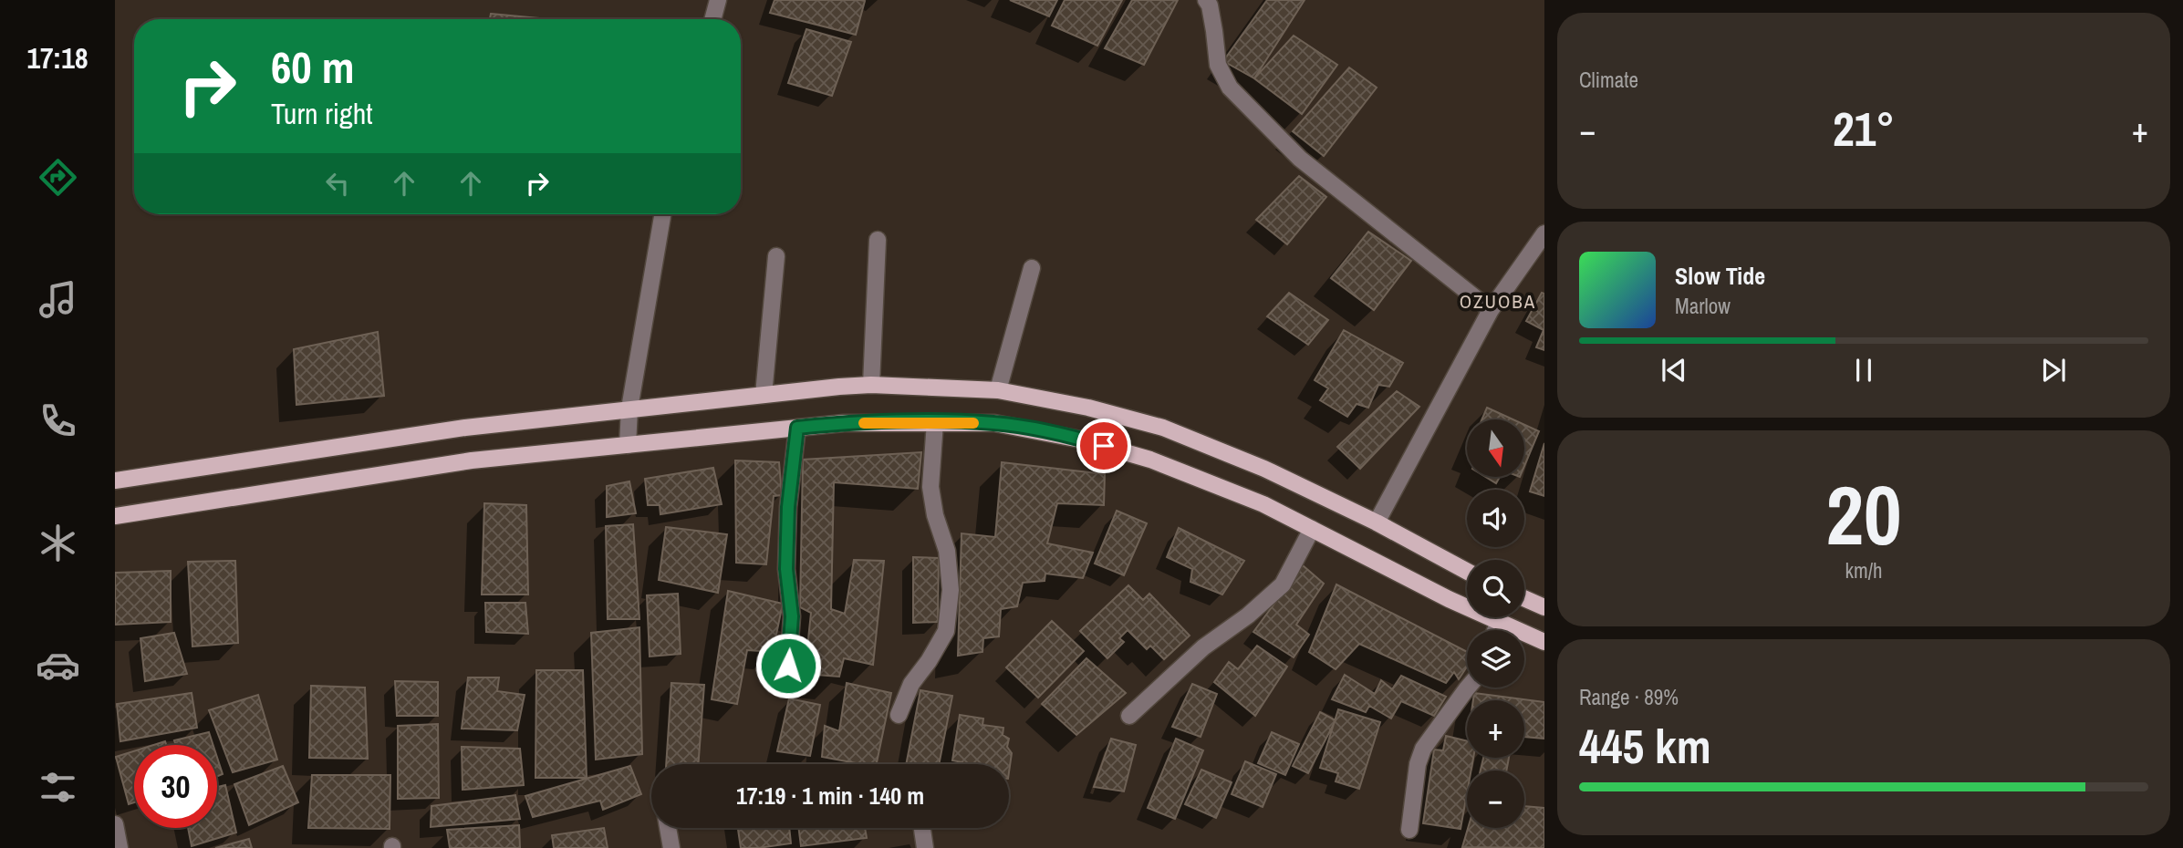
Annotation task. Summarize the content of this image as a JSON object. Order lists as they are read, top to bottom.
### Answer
{
  "districts": ["OZUOBA"],
  "north": "bottom",
  "page": {
    "tabs": "17:18",
    "tile": [
      "Climate",
      ["20", "km/h"],
      ["Range · 89%", "445 km"]
    ],
    "turn": ["60 m", "Turn right"],
    "heat": ["−", "21°", "+"],
    "song": ["Slow Tide", "Marlow"],
    "map_buttons": ["+", "−"],
    "limit": "30",
    "trip": "17:19 · 1 min · 140 m"
  }
}
